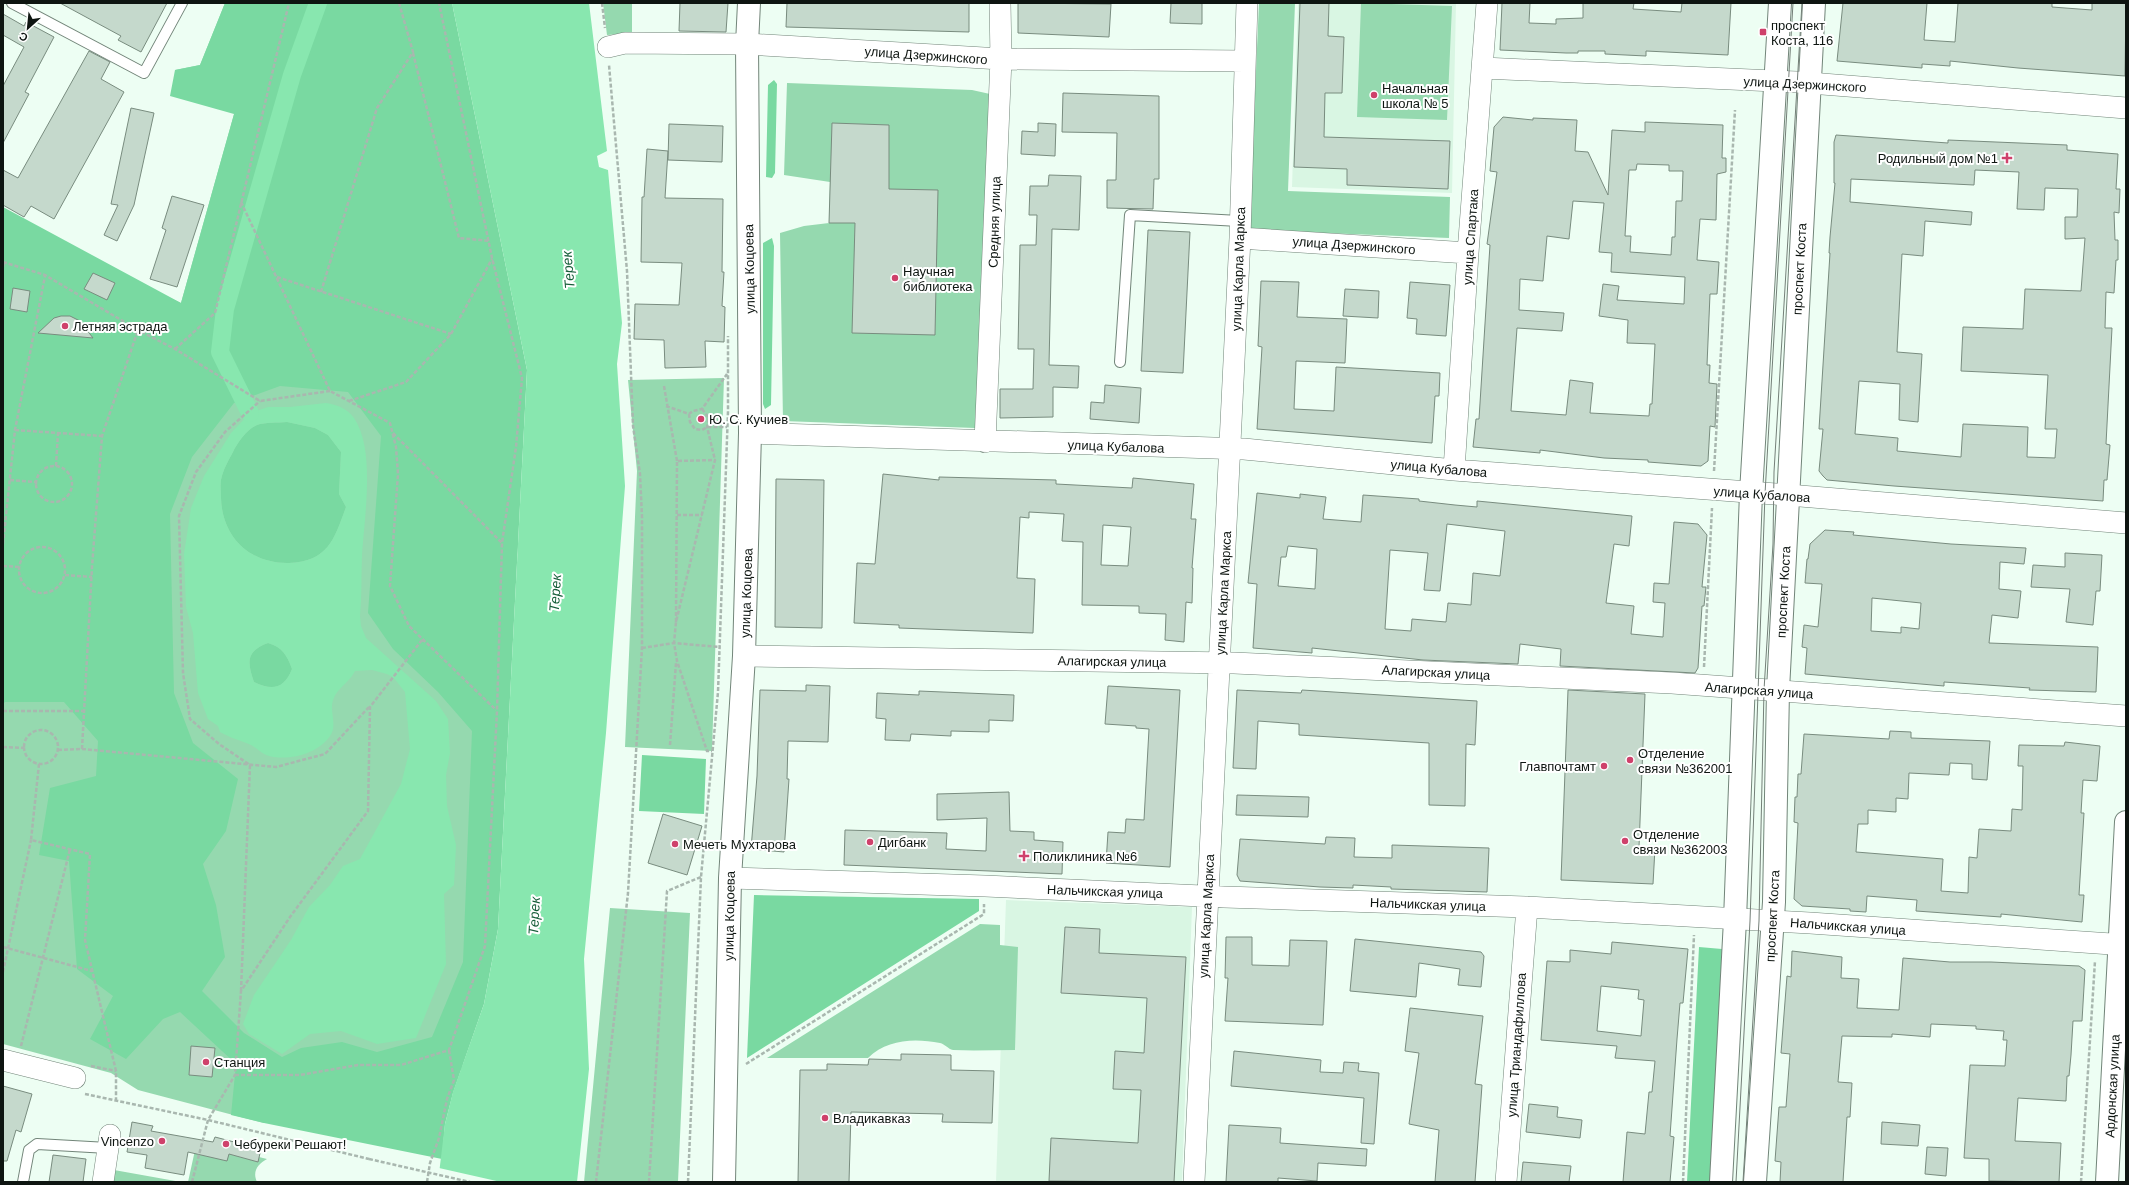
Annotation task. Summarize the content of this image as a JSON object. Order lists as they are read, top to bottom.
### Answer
{
  "streets": {
    "main road": ["улица Коцоева", "проспект Коста", "Ардонская улица"],
    "street": [
      "улица Дзержинского",
      "Средняя улица",
      "улица Спартака",
      "улица Карла Маркса",
      "улица Кубалова",
      "Алагирская улица",
      "Нальчикская улица",
      "улица Триандафиллова"
    ]
  },
  "crossings": [
    ["улица Дзержинского", "Средняя улица"],
    ["улица Дзержинского", "улица Спартака"],
    ["улица Дзержинского", "улица Коцоева"],
    ["улица Дзержинского", "улица Карла Маркса"],
    ["улица Дзержинского", "проспект Коста"],
    ["Средняя улица", "улица Кубалова"],
    ["улица Спартака", "улица Кубалова"],
    ["улица Коцоева", "улица Кубалова"],
    ["улица Коцоева", "Алагирская улица"],
    ["улица Коцоева", "Нальчикская улица"],
    ["улица Карла Маркса", "улица Кубалова"],
    ["улица Карла Маркса", "Алагирская улица"],
    ["улица Карла Маркса", "Нальчикская улица"],
    ["проспект Коста", "улица Кубалова"],
    ["проспект Коста", "Алагирская улица"],
    ["проспект Коста", "Нальчикская улица"],
    ["Нальчикская улица", "улица Триандафиллова"],
    ["Нальчикская улица", "Ардонская улица"]
  ],
  "water": ["Терек"],
  "places": {
    "transit": ["проспект Коста, 116"],
    "other": [
      "Начальная школа № 5",
      "Научная библиотека",
      "Летняя эстрада",
      "Ю. С. Кучиев",
      "Отделение связи №362001",
      "Главпочтамт",
      "Отделение связи №362003",
      "Дигбанк",
      "Мечеть Мухтарова",
      "Станция",
      "Владикавказ",
      "Vincenzo",
      "Чебуреки Решают!"
    ],
    "health": ["Родильный дом №1", "Поликлиника №6"]
  },
  "north": "bottom left"
}
